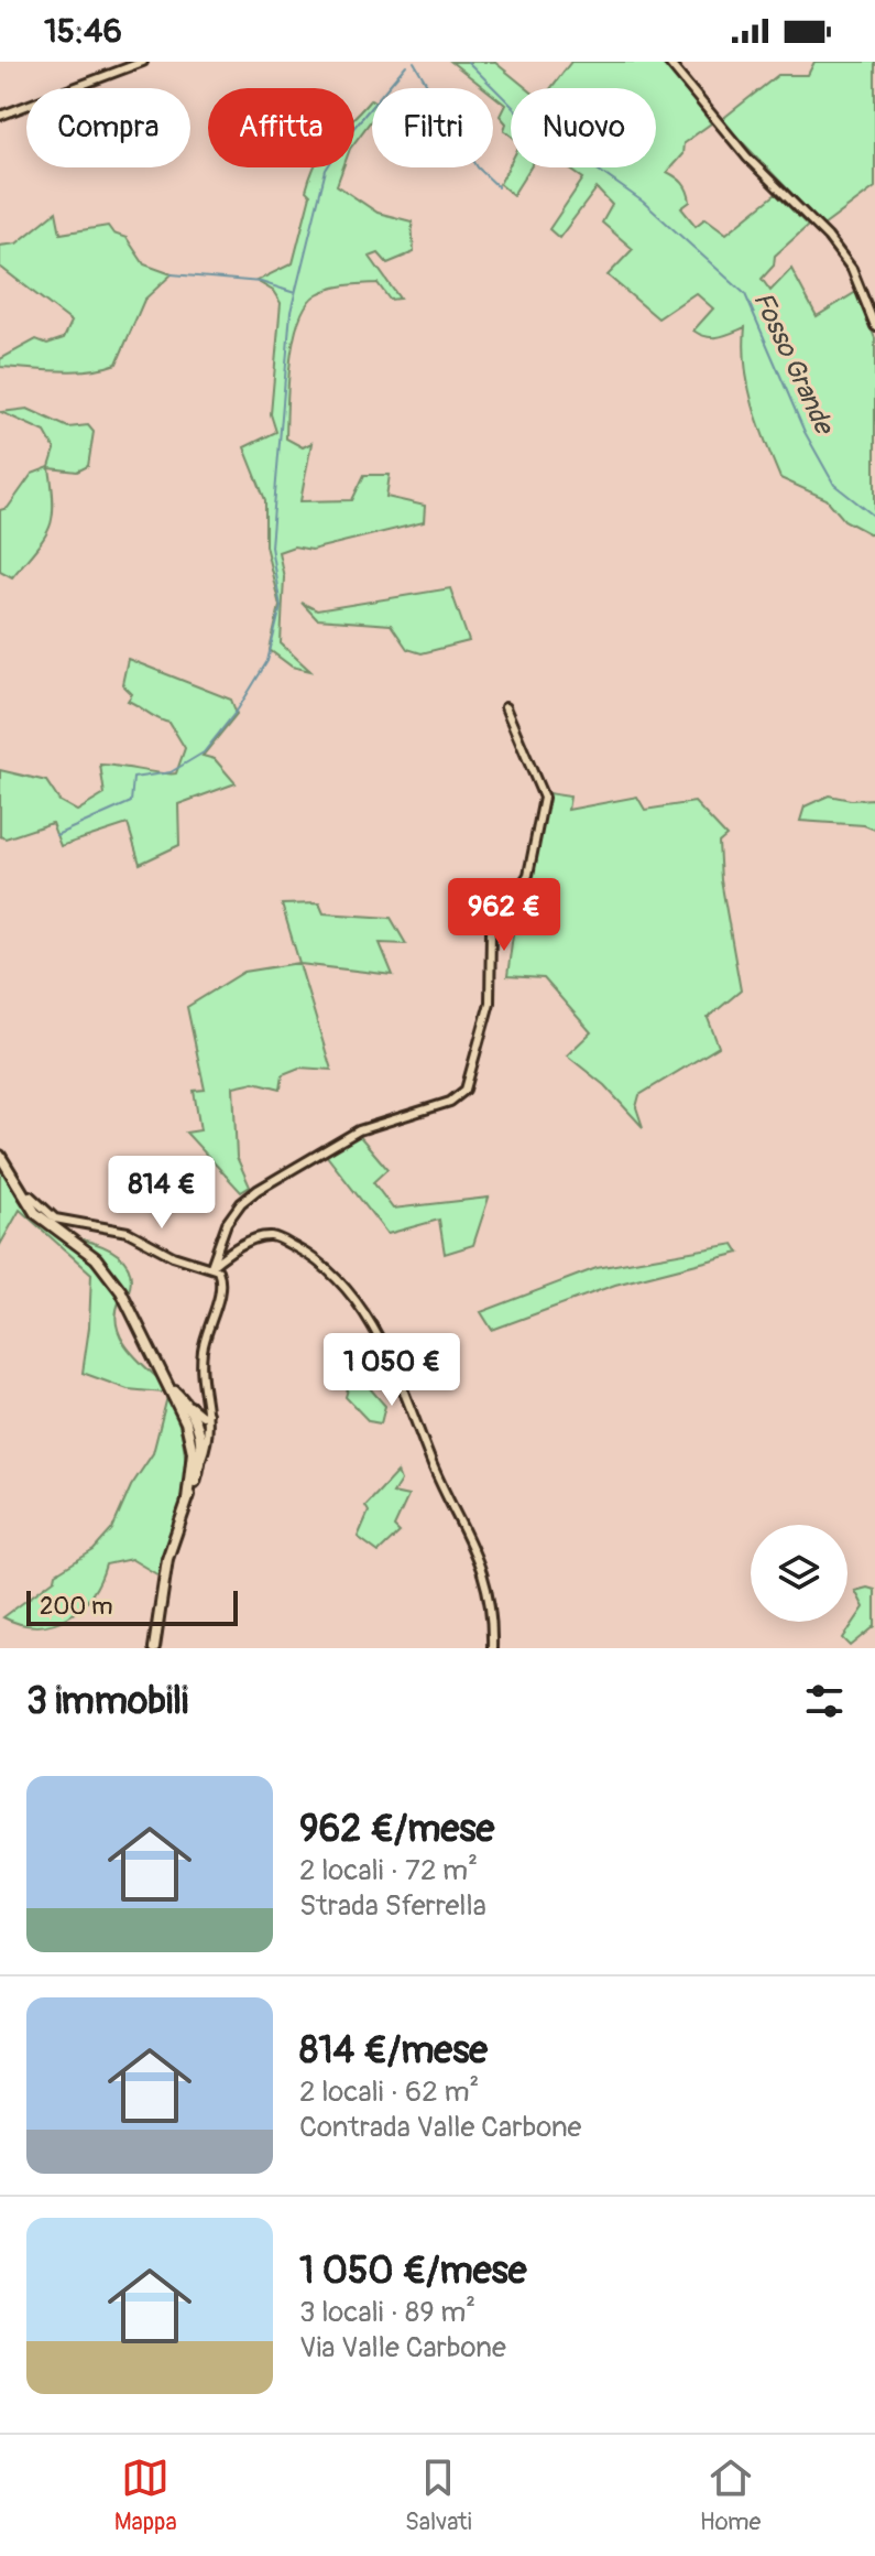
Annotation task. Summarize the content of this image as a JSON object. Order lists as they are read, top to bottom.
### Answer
{
  "water": ["Fosso Grande"],
  "scale_bar": "200 m",
  "page": {
    "status": "15:46",
    "chip": [
      "Compra",
      "Affitta",
      "Filtri",
      "Nuovo"
    ],
    "price": ["962 €", "814 €", "1 050 €"],
    "scale": "200 m",
    "heading": "3 immobili",
    "list": [
      {
        "name": "962 €/mese",
        "note": "2 locali · 72 m² · Strada Sferrella"
      },
      {
        "name": "814 €/mese",
        "note": "2 locali · 62 m² · Contrada Valle Carbone"
      },
      {
        "name": "1 050 €/mese",
        "note": "3 locali · 89 m² · Via Valle Carbone"
      }
    ],
    "tabs": ["Mappa", "Salvati", "Home"]
  }
}
